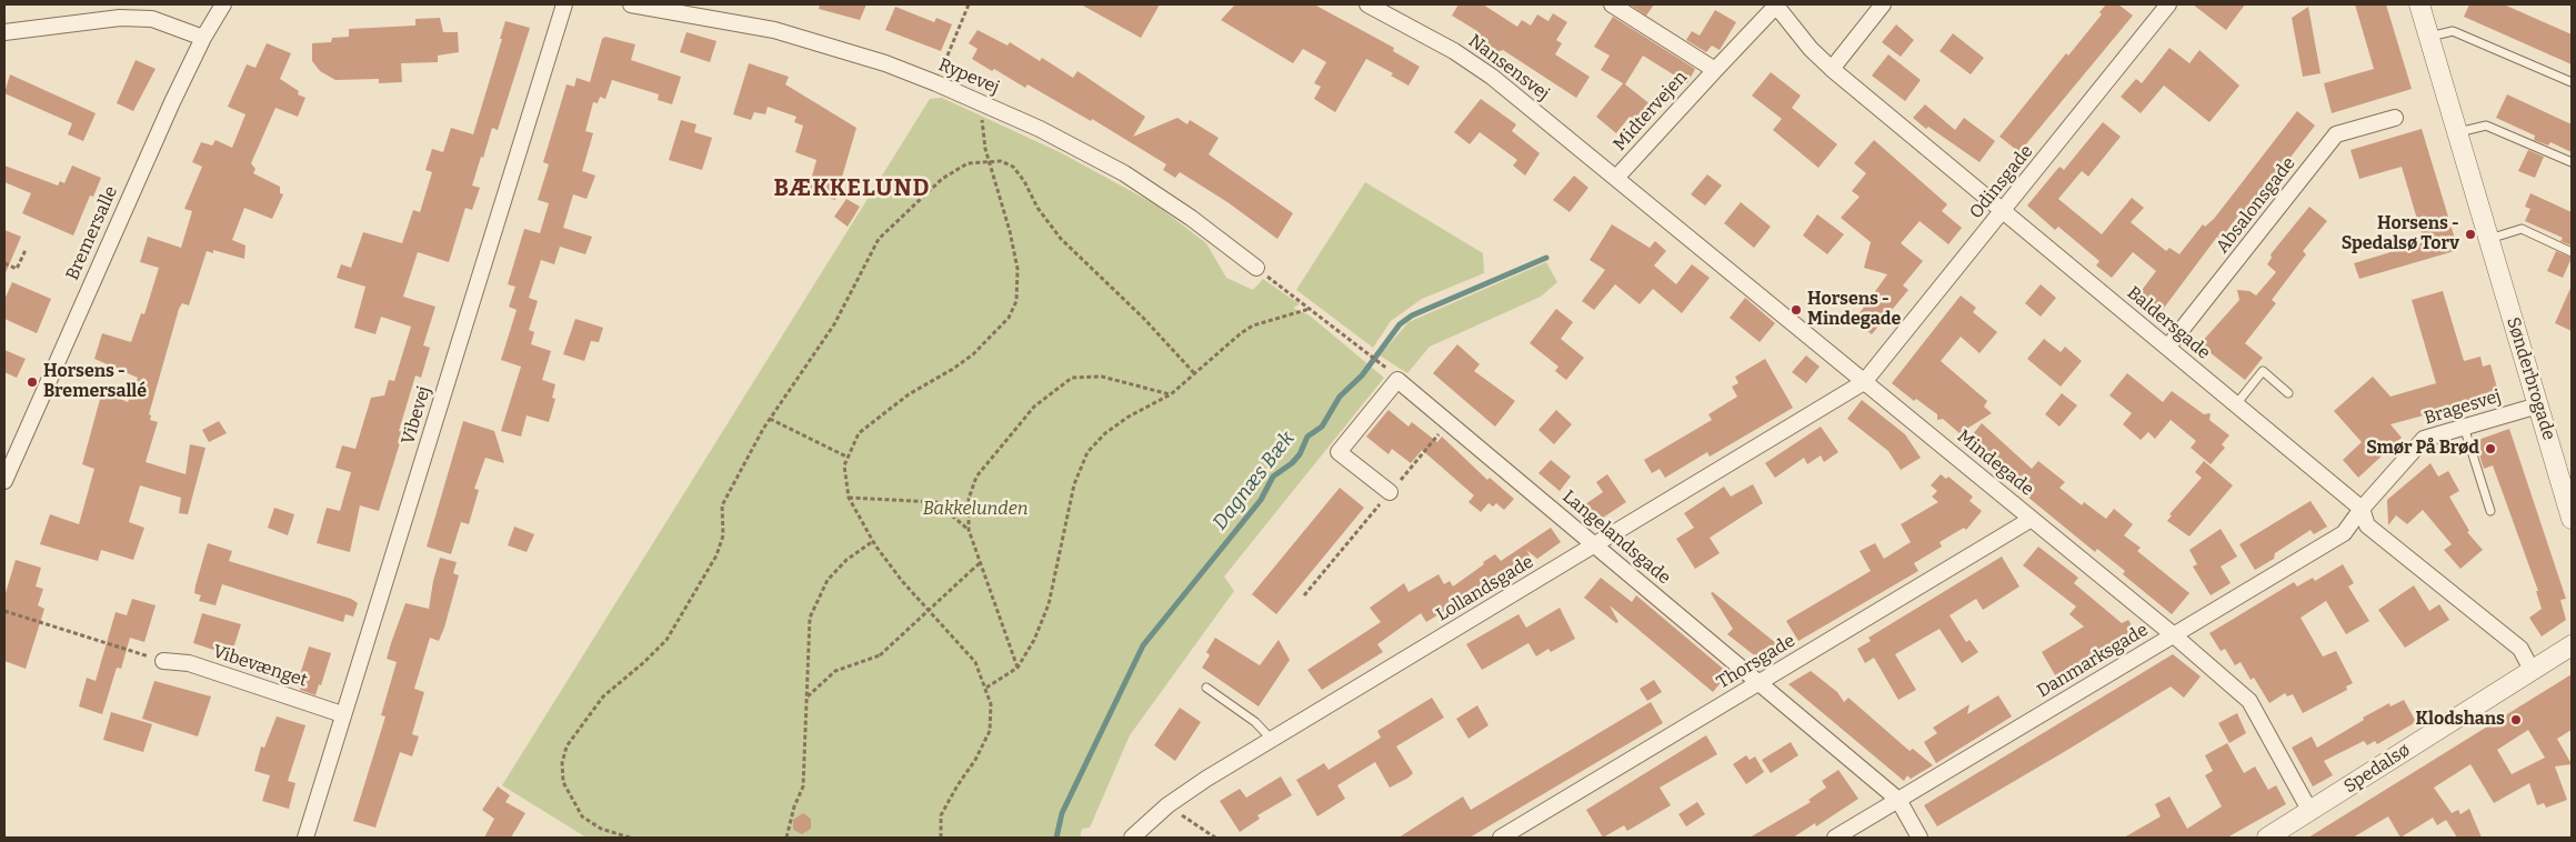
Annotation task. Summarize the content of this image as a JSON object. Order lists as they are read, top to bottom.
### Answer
{
  "streets": {
    "street": [
      "Nansensvej",
      "Rypevej",
      "Midtervejen",
      "Odinsgade",
      "Absalonsgade",
      "Bremersalle",
      "Baldersgade",
      "Sønderbrogade",
      "Bragesvej",
      "Vibevej",
      "Mindegade",
      "Langelandsgade",
      "Lollandsgade",
      "Danmarksgade",
      "Thorsgade",
      "Vibevænget",
      "Spedalsø"
    ]
  },
  "crossings": [
    ["Nansensvej", "Midtervejen"],
    ["Nansensvej", "Mindegade"],
    ["Midtervejen", "Baldersgade"],
    ["Midtervejen", "Mindegade"],
    ["Odinsgade", "Baldersgade"],
    ["Odinsgade", "Mindegade"],
    ["Odinsgade", "Lollandsgade"],
    ["Absalonsgade", "Baldersgade"],
    ["Baldersgade", "Bragesvej"],
    ["Baldersgade", "Danmarksgade"],
    ["Baldersgade", "Spedalsø"],
    ["Sønderbrogade", "Bragesvej"],
    ["Bragesvej", "Danmarksgade"],
    ["Vibevej", "Vibevænget"],
    ["Mindegade", "Lollandsgade"],
    ["Mindegade", "Danmarksgade"],
    ["Mindegade", "Thorsgade"],
    ["Mindegade", "Spedalsø"],
    ["Langelandsgade", "Lollandsgade"],
    ["Langelandsgade", "Danmarksgade"],
    ["Langelandsgade", "Thorsgade"]
  ],
  "districts": ["BÆKKELUND"],
  "water": ["Dagnæs Bæk"],
  "parks": ["Bakkelunden"],
  "places": [
    "Horsens - Spedalsø Torv",
    "Horsens - Mindegade",
    "Horsens - Bremersallé",
    "Smør På Brød",
    "Klodshans"
  ]
}
